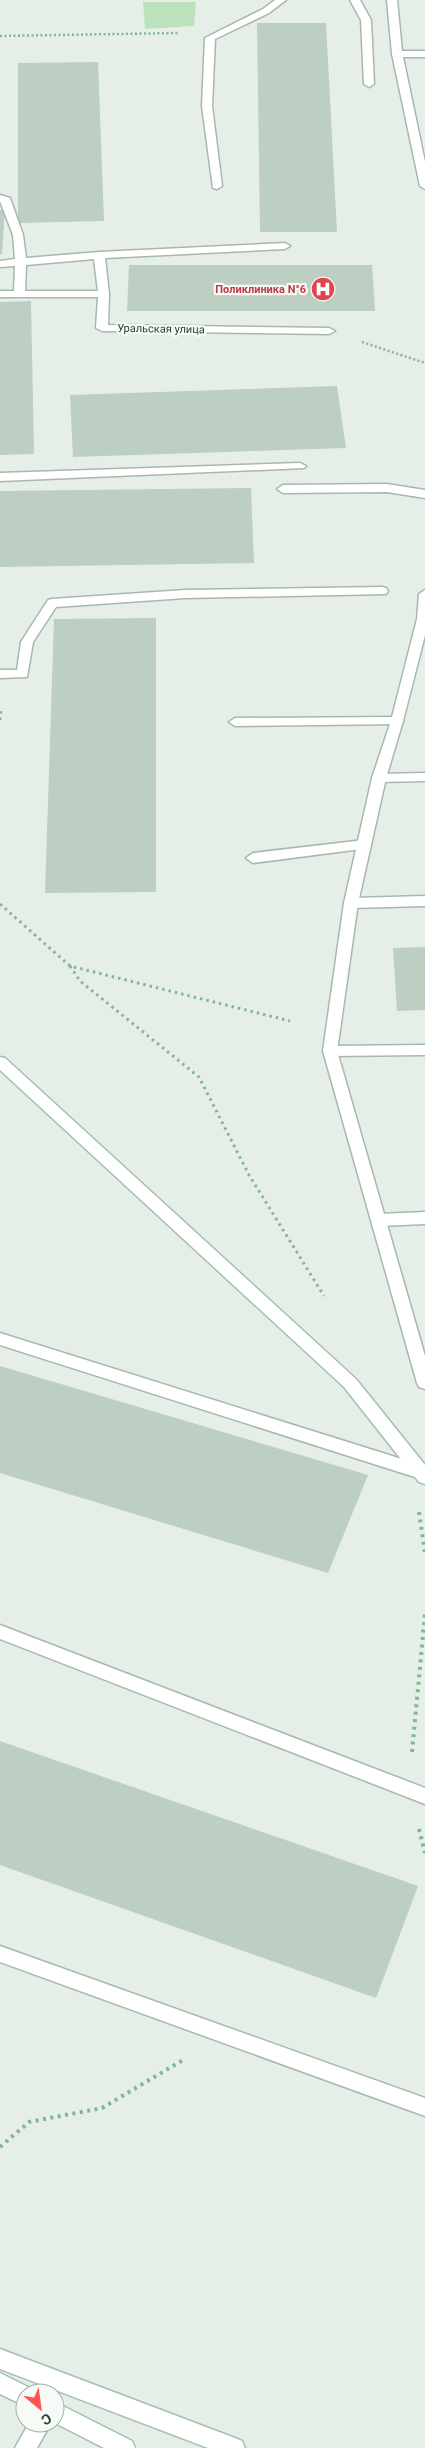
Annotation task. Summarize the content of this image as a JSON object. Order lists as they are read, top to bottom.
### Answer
{
  "streets": {
    "street": ["Уральская улица"]
  },
  "places": {
    "hospital": ["Поликлиника N°6"]
  },
  "north": "bottom right"
}
